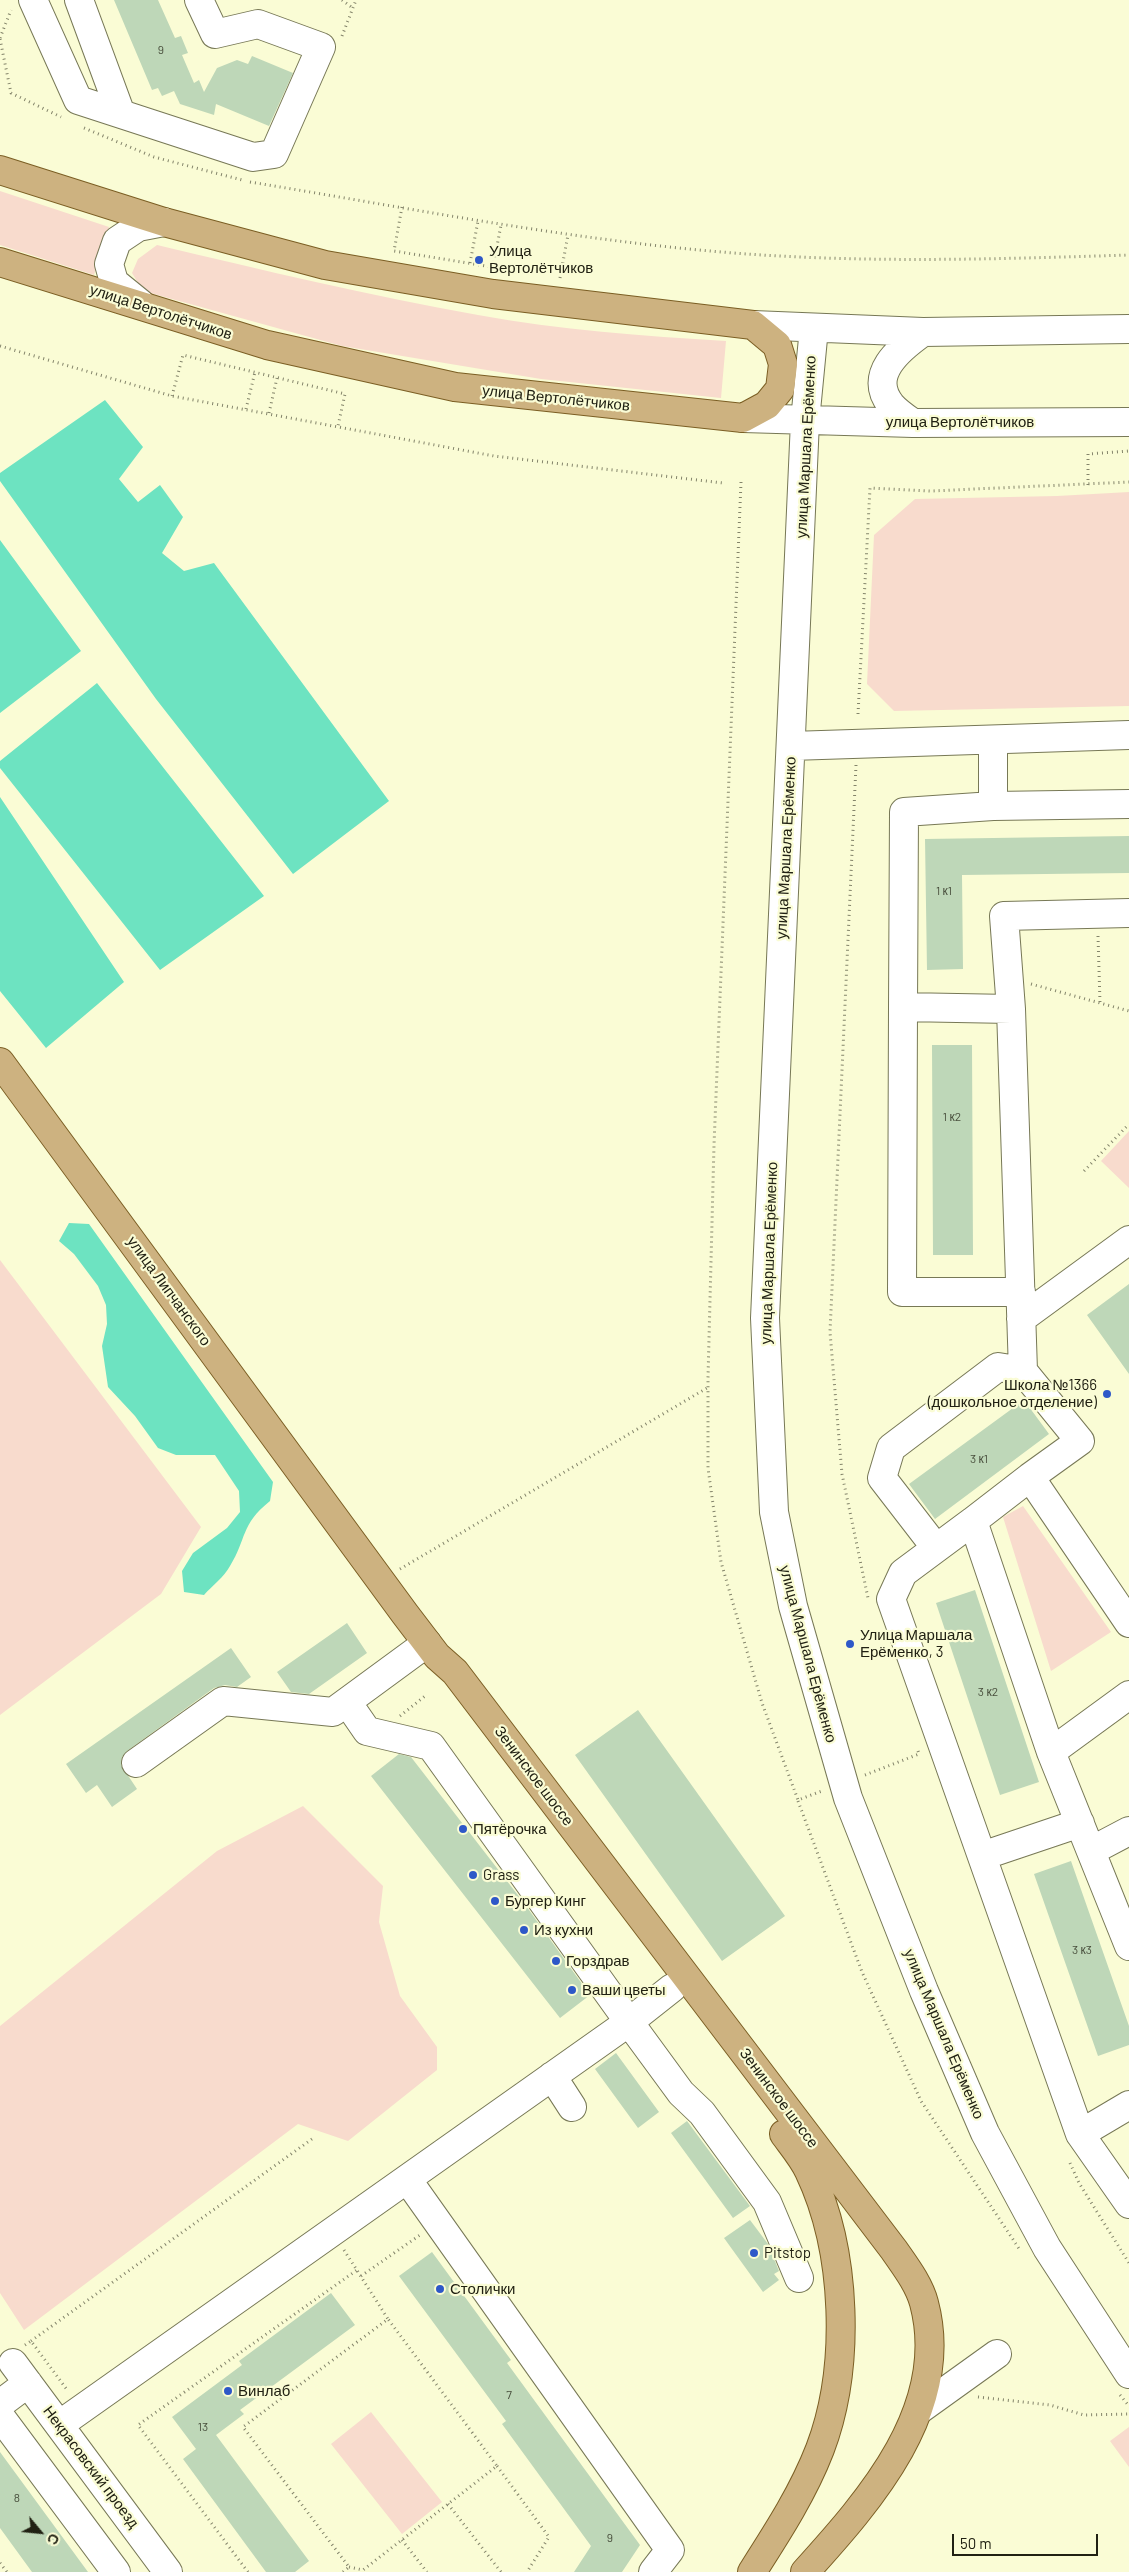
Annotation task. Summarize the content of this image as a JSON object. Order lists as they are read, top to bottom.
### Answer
{
  "streets": {
    "main road": ["улица Вертолётчиков", "улица Липчанского", "Зенинское шоссе"],
    "street": ["улица Маршала Ерёменко", "Некрасовский проезд"]
  },
  "crossings": [
    ["улица Вертолётчиков", "улица Маршала Ерёменко"],
    ["улица Липчанского", "Зенинское шоссе"]
  ],
  "places": [
    "Улица Вертолётчиков",
    "Школа №1366 (дошкольное отделение)",
    "Улица Маршала Ерёменко, 3",
    "Пятёрочка",
    "Grass",
    "Бургер Кинг",
    "Из кухни",
    "Горздрав",
    "Ваши цветы",
    "Pitstop",
    "Столички",
    "Винлаб"
  ],
  "house_numbers": [
    "9",
    "1 к1",
    "1 к2",
    "3 к1",
    "3 к2",
    "3 к3",
    "7",
    "13",
    "8",
    "9"
  ],
  "scale_bar": "50 m",
  "north": "bottom right"
}
